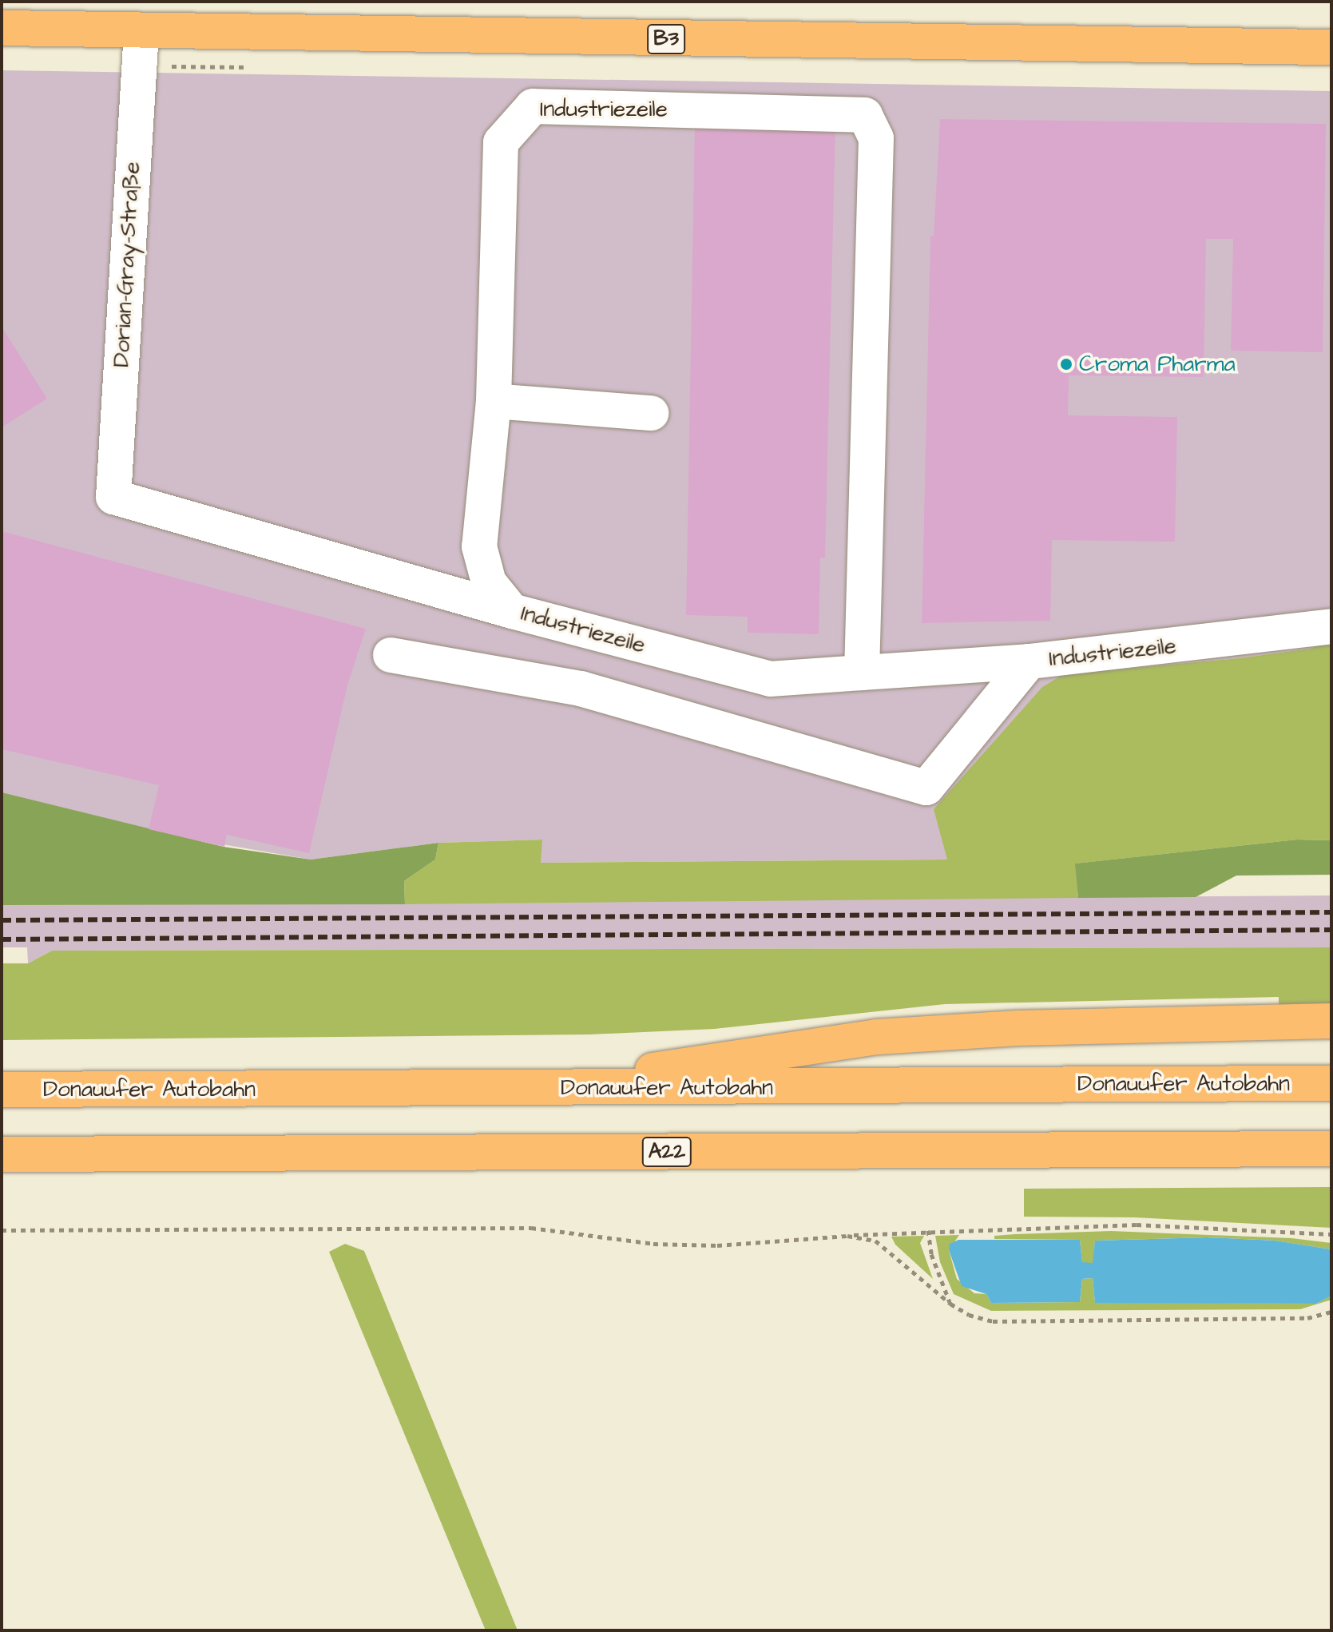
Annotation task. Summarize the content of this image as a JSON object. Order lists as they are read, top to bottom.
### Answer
{
  "streets": {
    "main road": ["B3", "Donauufer Autobahn", "A22"],
    "street": ["Industriezeile", "Dorian-Gray-Straße"]
  },
  "crossings": [
    ["B3", "Dorian-Gray-Straße"],
    ["Industriezeile", "Dorian-Gray-Straße"]
  ],
  "places": ["Croma Pharma"]
}
